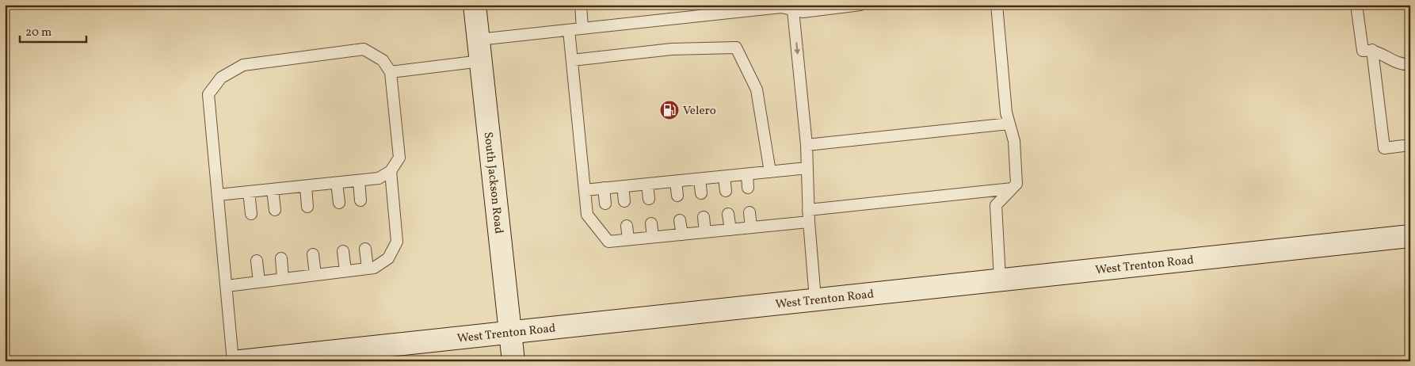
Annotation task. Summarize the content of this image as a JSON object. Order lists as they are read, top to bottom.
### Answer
{
  "streets": {
    "main road": ["South Jackson Road", "West Trenton Road"]
  },
  "crossings": [
    ["South Jackson Road", "West Trenton Road"]
  ],
  "places": {
    "fuel station": ["Velero"]
  },
  "scale_bar": "20 m"
}
